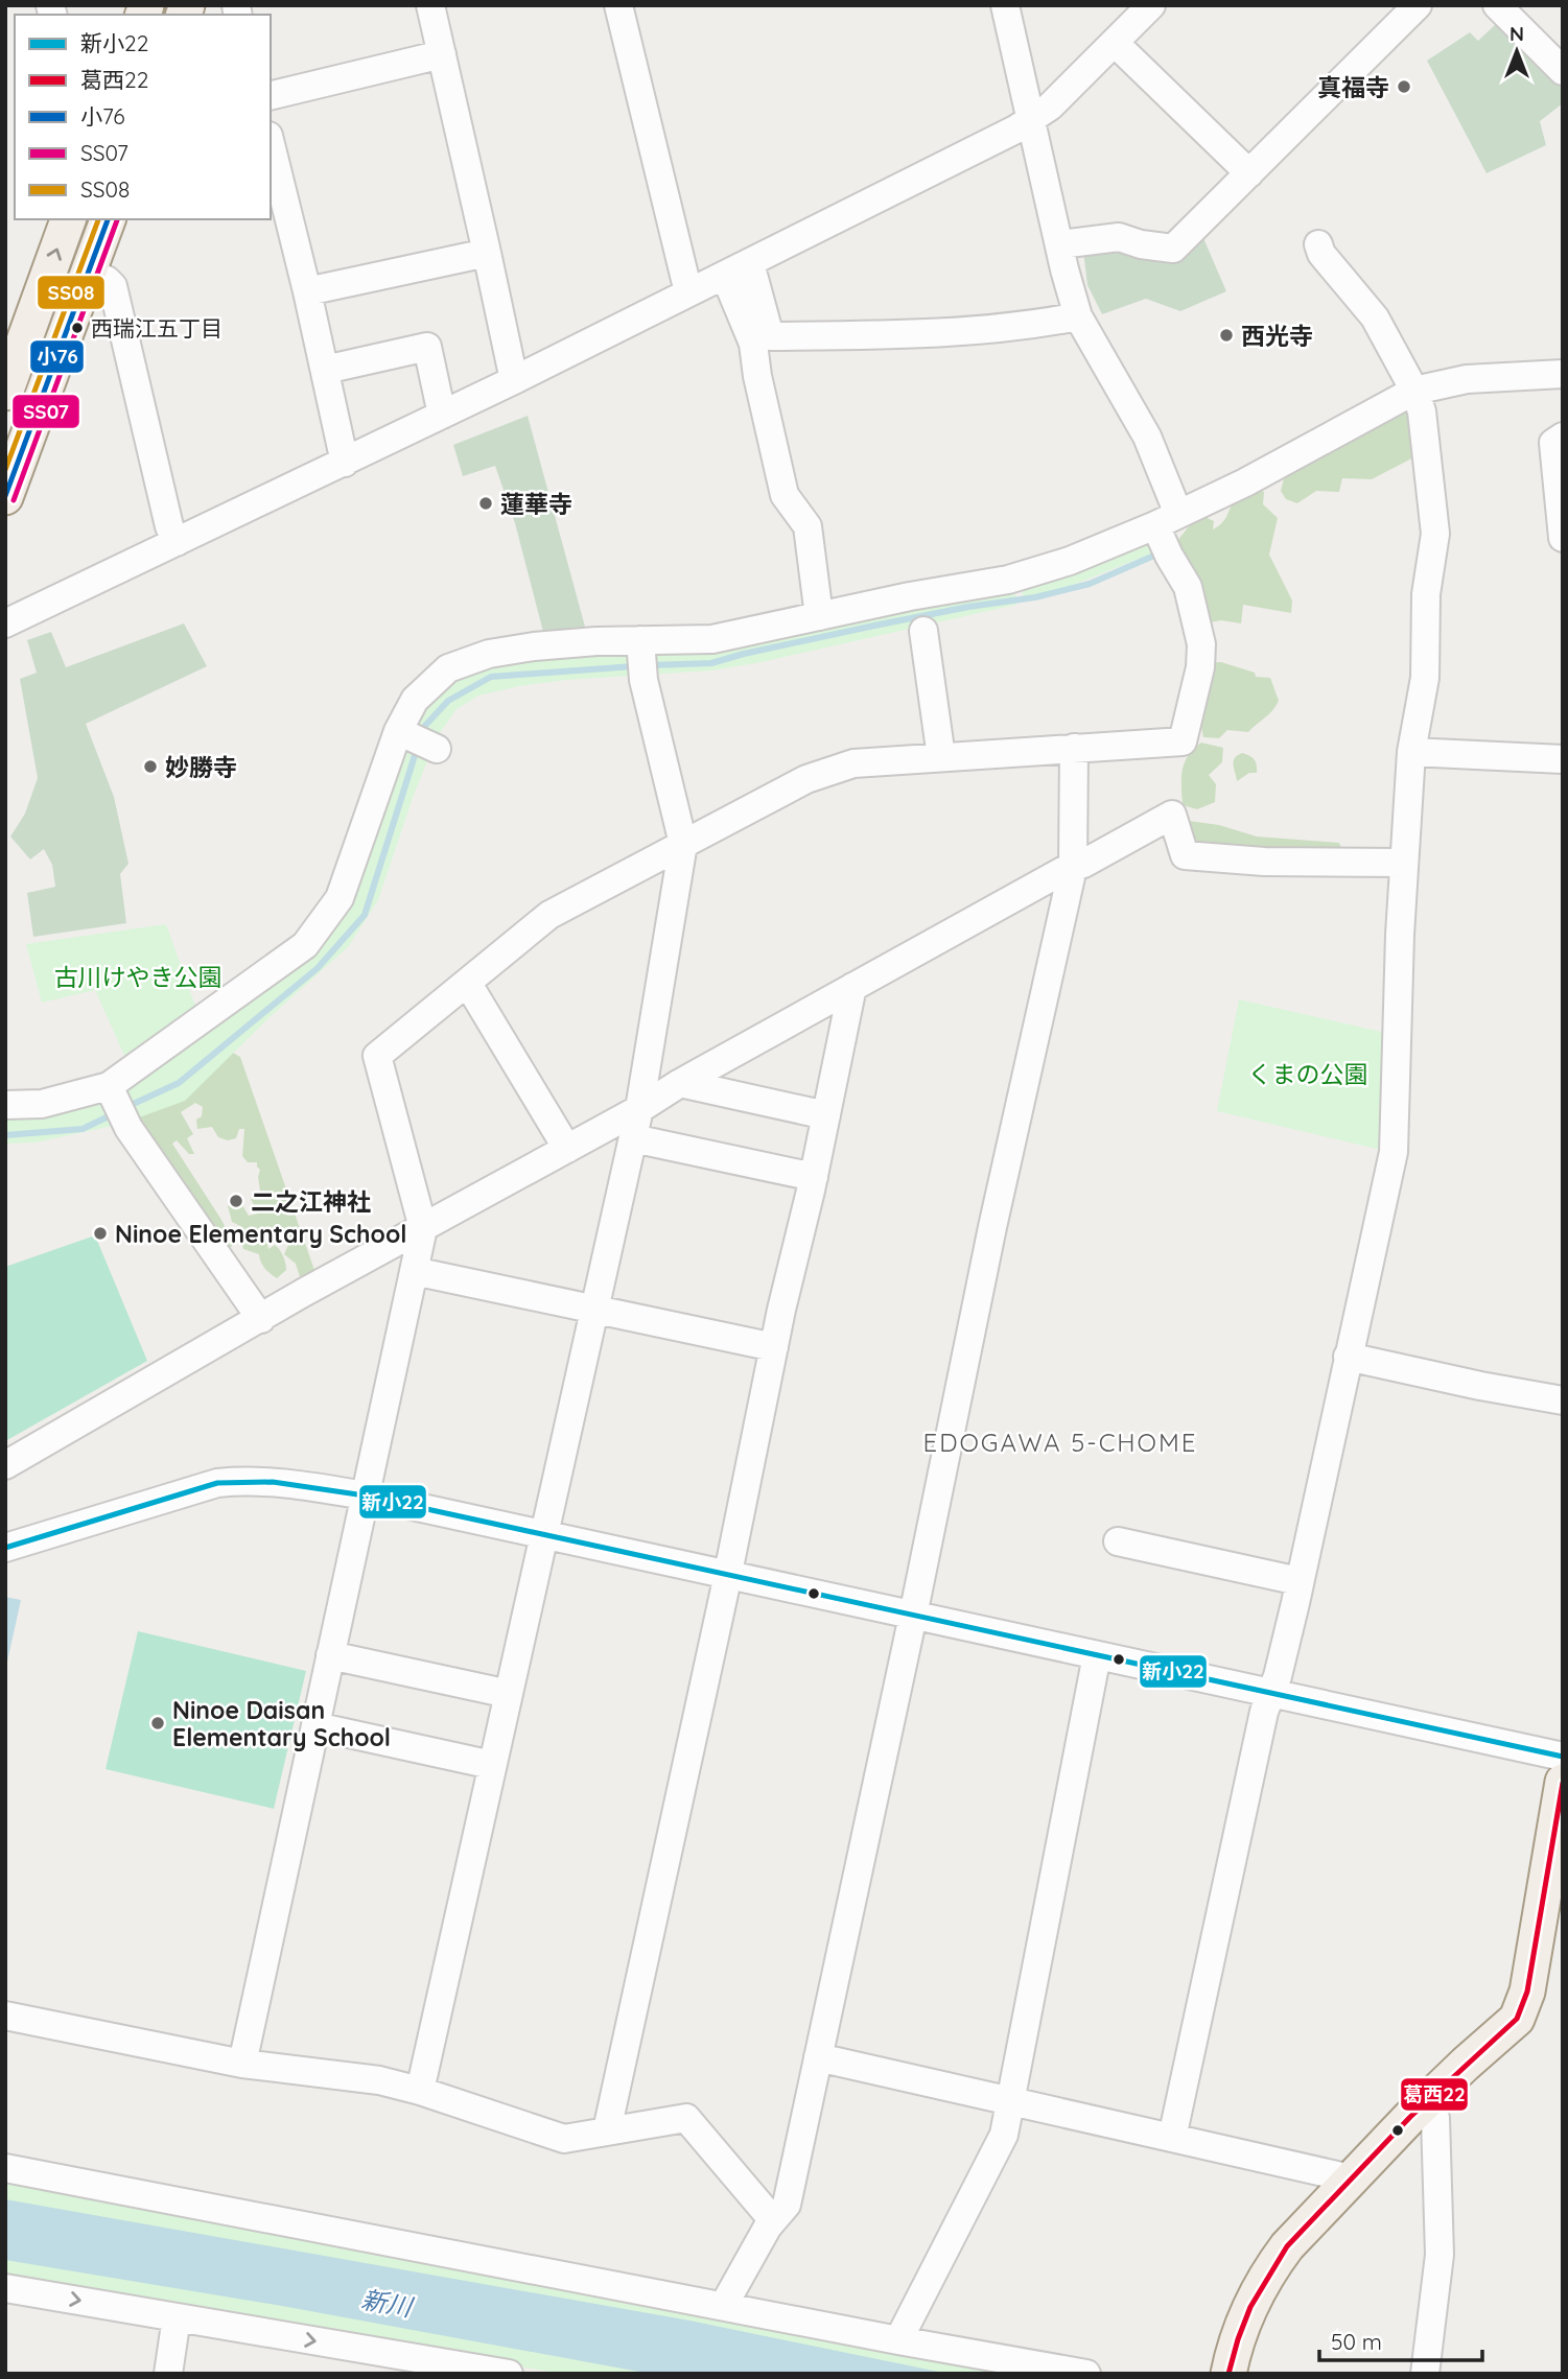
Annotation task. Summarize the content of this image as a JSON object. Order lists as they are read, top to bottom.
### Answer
{
  "districts": ["EDOGAWA 5-CHOME"],
  "water": ["新川"],
  "parks": ["古川けやき公園", "くまの公園"],
  "places": [
    "真福寺",
    "西瑞江五丁目",
    "西光寺",
    "蓮華寺",
    "妙勝寺",
    "二之江神社",
    "Ninoe Elementary School",
    "Ninoe Daisan Elementary School"
  ],
  "lines": [
    "transit line 小76",
    "transit line SS08",
    "transit line SS07",
    "transit line 新小22",
    "transit line 葛西22"
  ],
  "legend": [
    "新小22",
    "葛西22",
    "小76",
    "SS07",
    "SS08"
  ],
  "scale_bar": "50 m",
  "north": "top"
}
